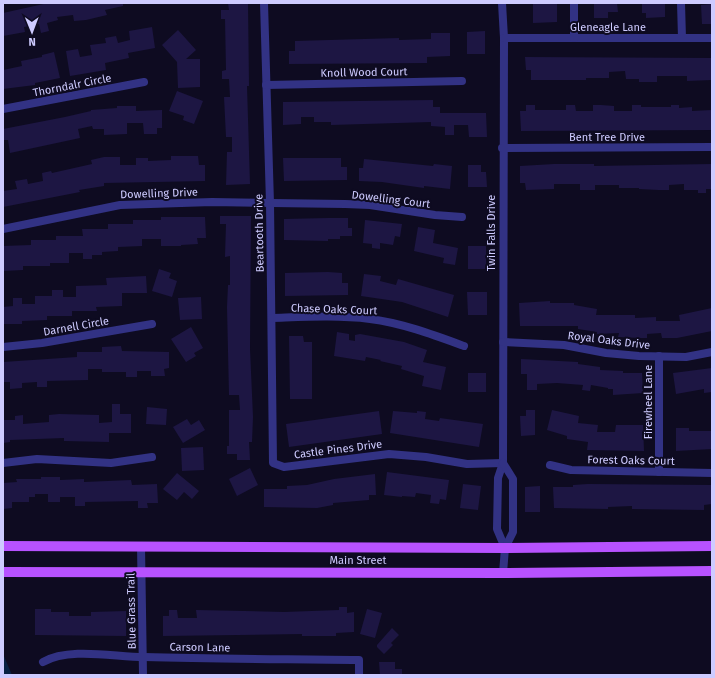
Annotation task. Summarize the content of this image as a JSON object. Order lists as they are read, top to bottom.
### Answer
{
  "streets": {
    "main road": ["Main Street"],
    "street": [
      "Gleneagle Lane",
      "Knoll Wood Court",
      "Thorndalr Circle",
      "Bent Tree Drive",
      "Dowelling Drive",
      "Dowelling Court",
      "Beartooth Drive",
      "Twin Falls Drive",
      "Chase Oaks Court",
      "Darnell Circle",
      "Royal Oaks Drive",
      "Firewheel Lane",
      "Castle Pines Drive",
      "Forest Oaks Court",
      "Blue Grass Trail",
      "Carson Lane"
    ]
  },
  "crossings": [
    ["Gleneagle Lane", "Twin Falls Drive"],
    ["Knoll Wood Court", "Beartooth Drive"],
    ["Bent Tree Drive", "Twin Falls Drive"],
    ["Dowelling Drive", "Dowelling Court"],
    ["Dowelling Drive", "Beartooth Drive"],
    ["Dowelling Court", "Beartooth Drive"],
    ["Beartooth Drive", "Chase Oaks Court"],
    ["Beartooth Drive", "Castle Pines Drive"],
    ["Twin Falls Drive", "Royal Oaks Drive"],
    ["Twin Falls Drive", "Castle Pines Drive"],
    ["Twin Falls Drive", "Main Street"],
    ["Royal Oaks Drive", "Firewheel Lane"],
    ["Firewheel Lane", "Forest Oaks Court"],
    ["Main Street", "Blue Grass Trail"],
    ["Blue Grass Trail", "Carson Lane"]
  ],
  "north": "bottom"
}
